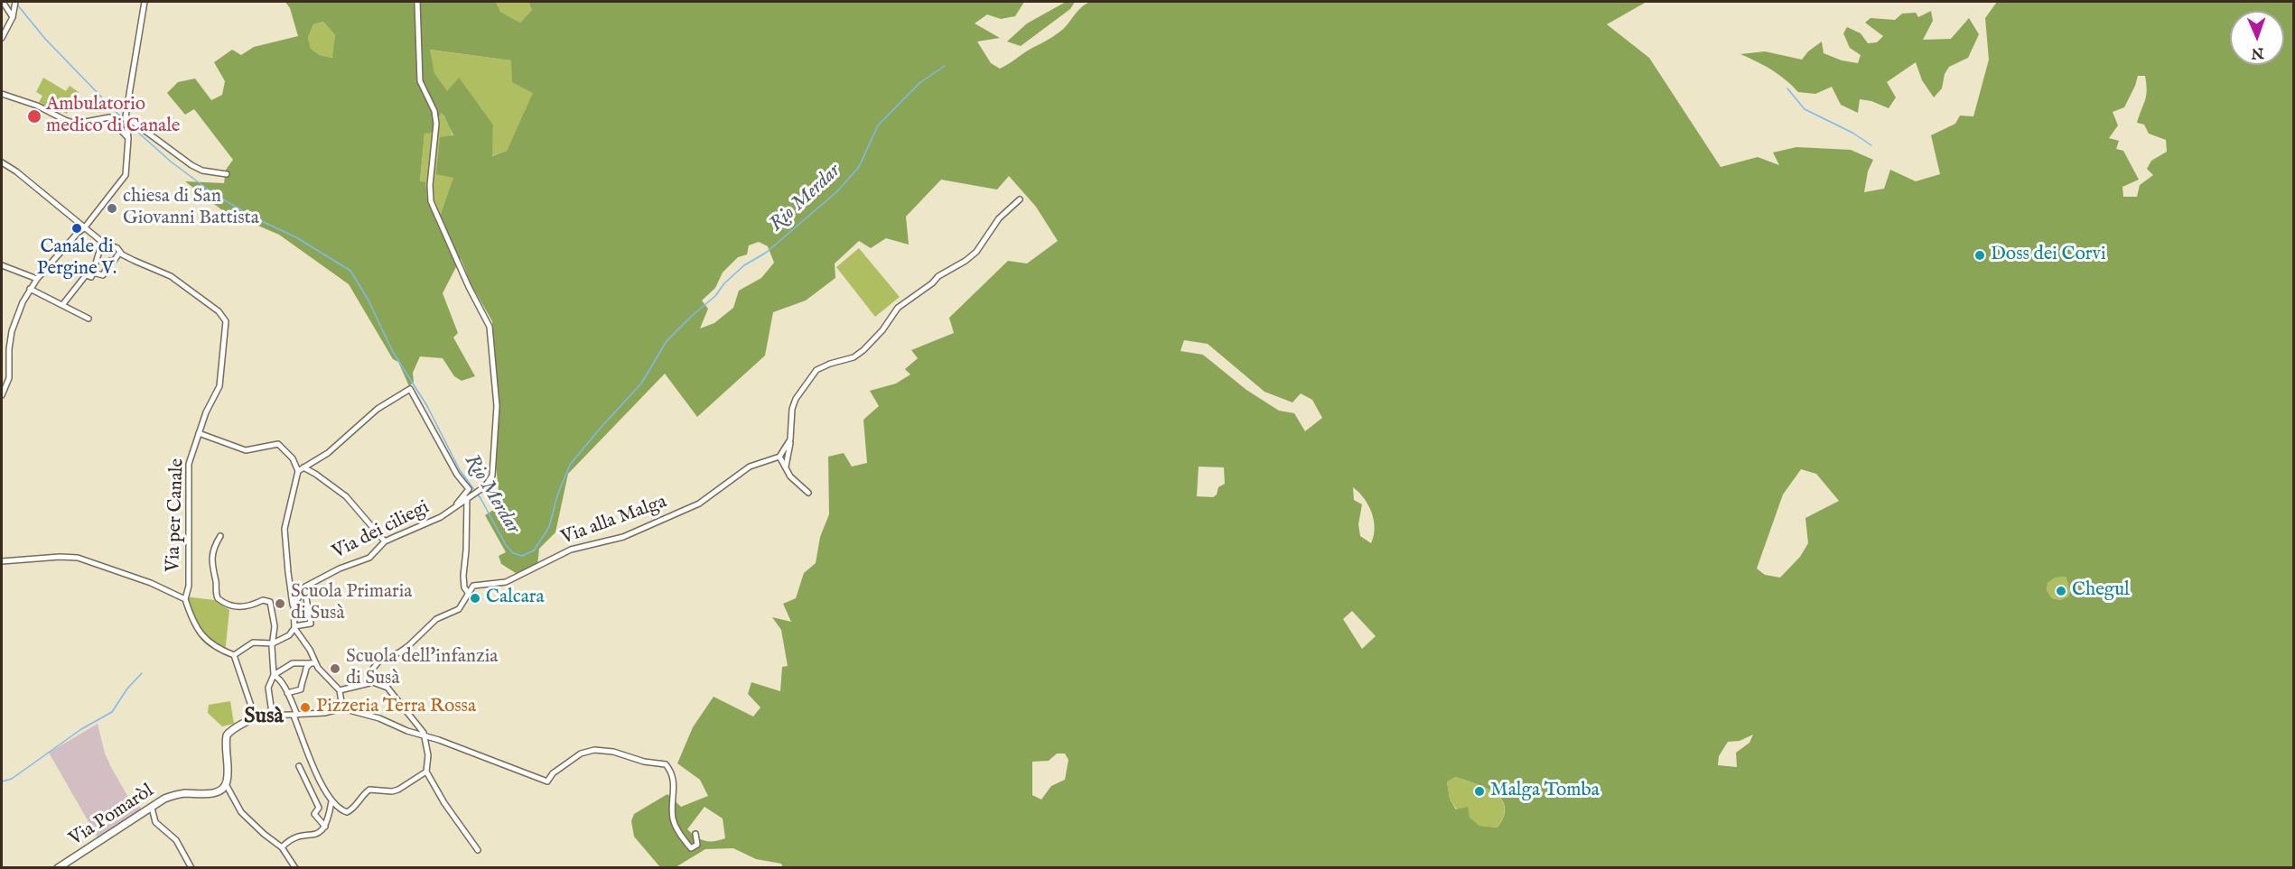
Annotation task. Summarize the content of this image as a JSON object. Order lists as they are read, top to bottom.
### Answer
{
  "streets": {
    "street": [
      "Via per Canale",
      "Via alla Malga",
      "Via dei ciliegi",
      "Via Pomaròl"
    ]
  },
  "districts": ["Susà"],
  "water": ["Rio Merdar"],
  "places": [
    "Ambulatorio medico di Canale",
    "chiesa di San Giovanni Battista",
    "Canale di Pergine V.",
    "Doss dei Corvi",
    "Chegul",
    "Calcara",
    "Scuola Primaria di Susà",
    "Scuola dell'infanzia di Susà",
    "Pizzeria Terra Rossa",
    "Malga Tomba"
  ],
  "north": "bottom"
}
